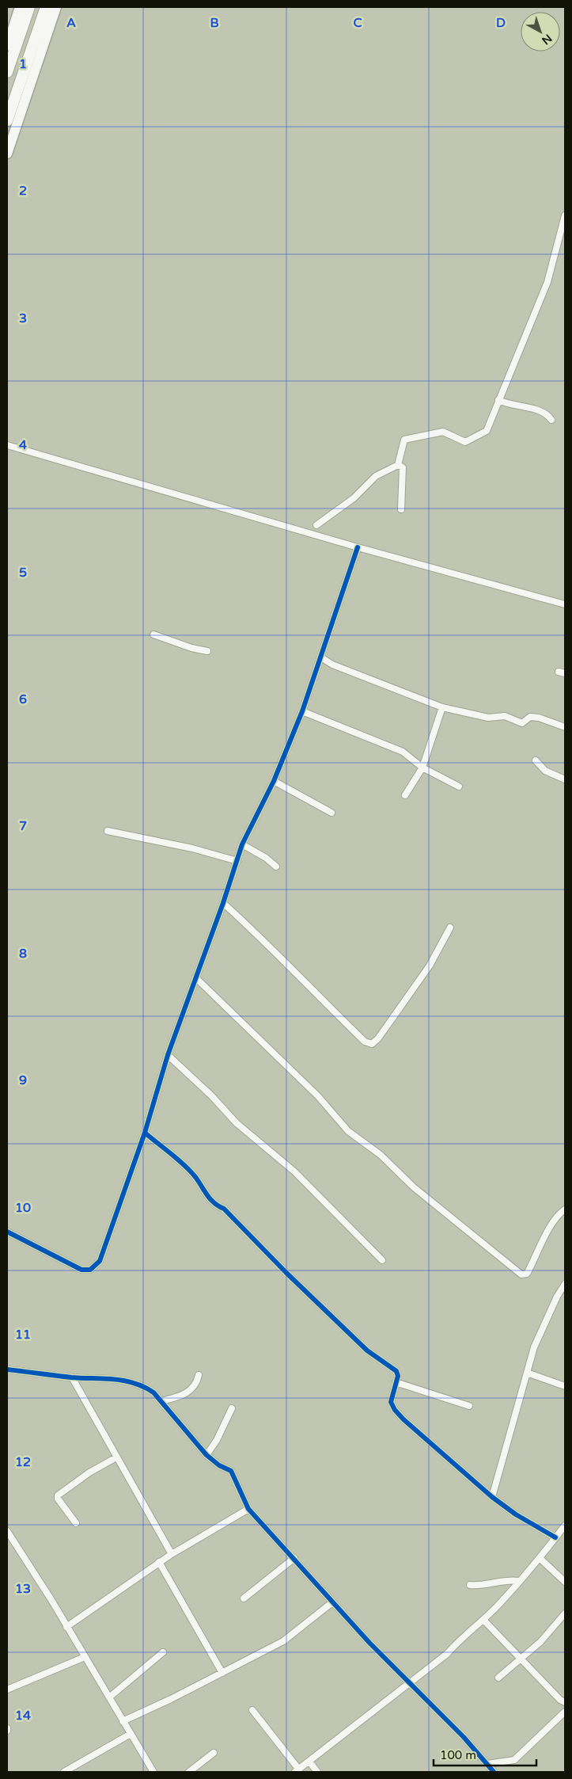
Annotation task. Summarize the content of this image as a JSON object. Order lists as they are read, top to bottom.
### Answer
{
  "scale_bar": "100 m",
  "north": "bottom right",
  "grid": {
    "columns": [
      "A",
      "B",
      "C",
      "D"
    ],
    "rows": [
      "1",
      "2",
      "3",
      "4",
      "5",
      "6",
      "7",
      "8",
      "9",
      "10",
      "11",
      "12",
      "13",
      "14"
    ]
  }
}
